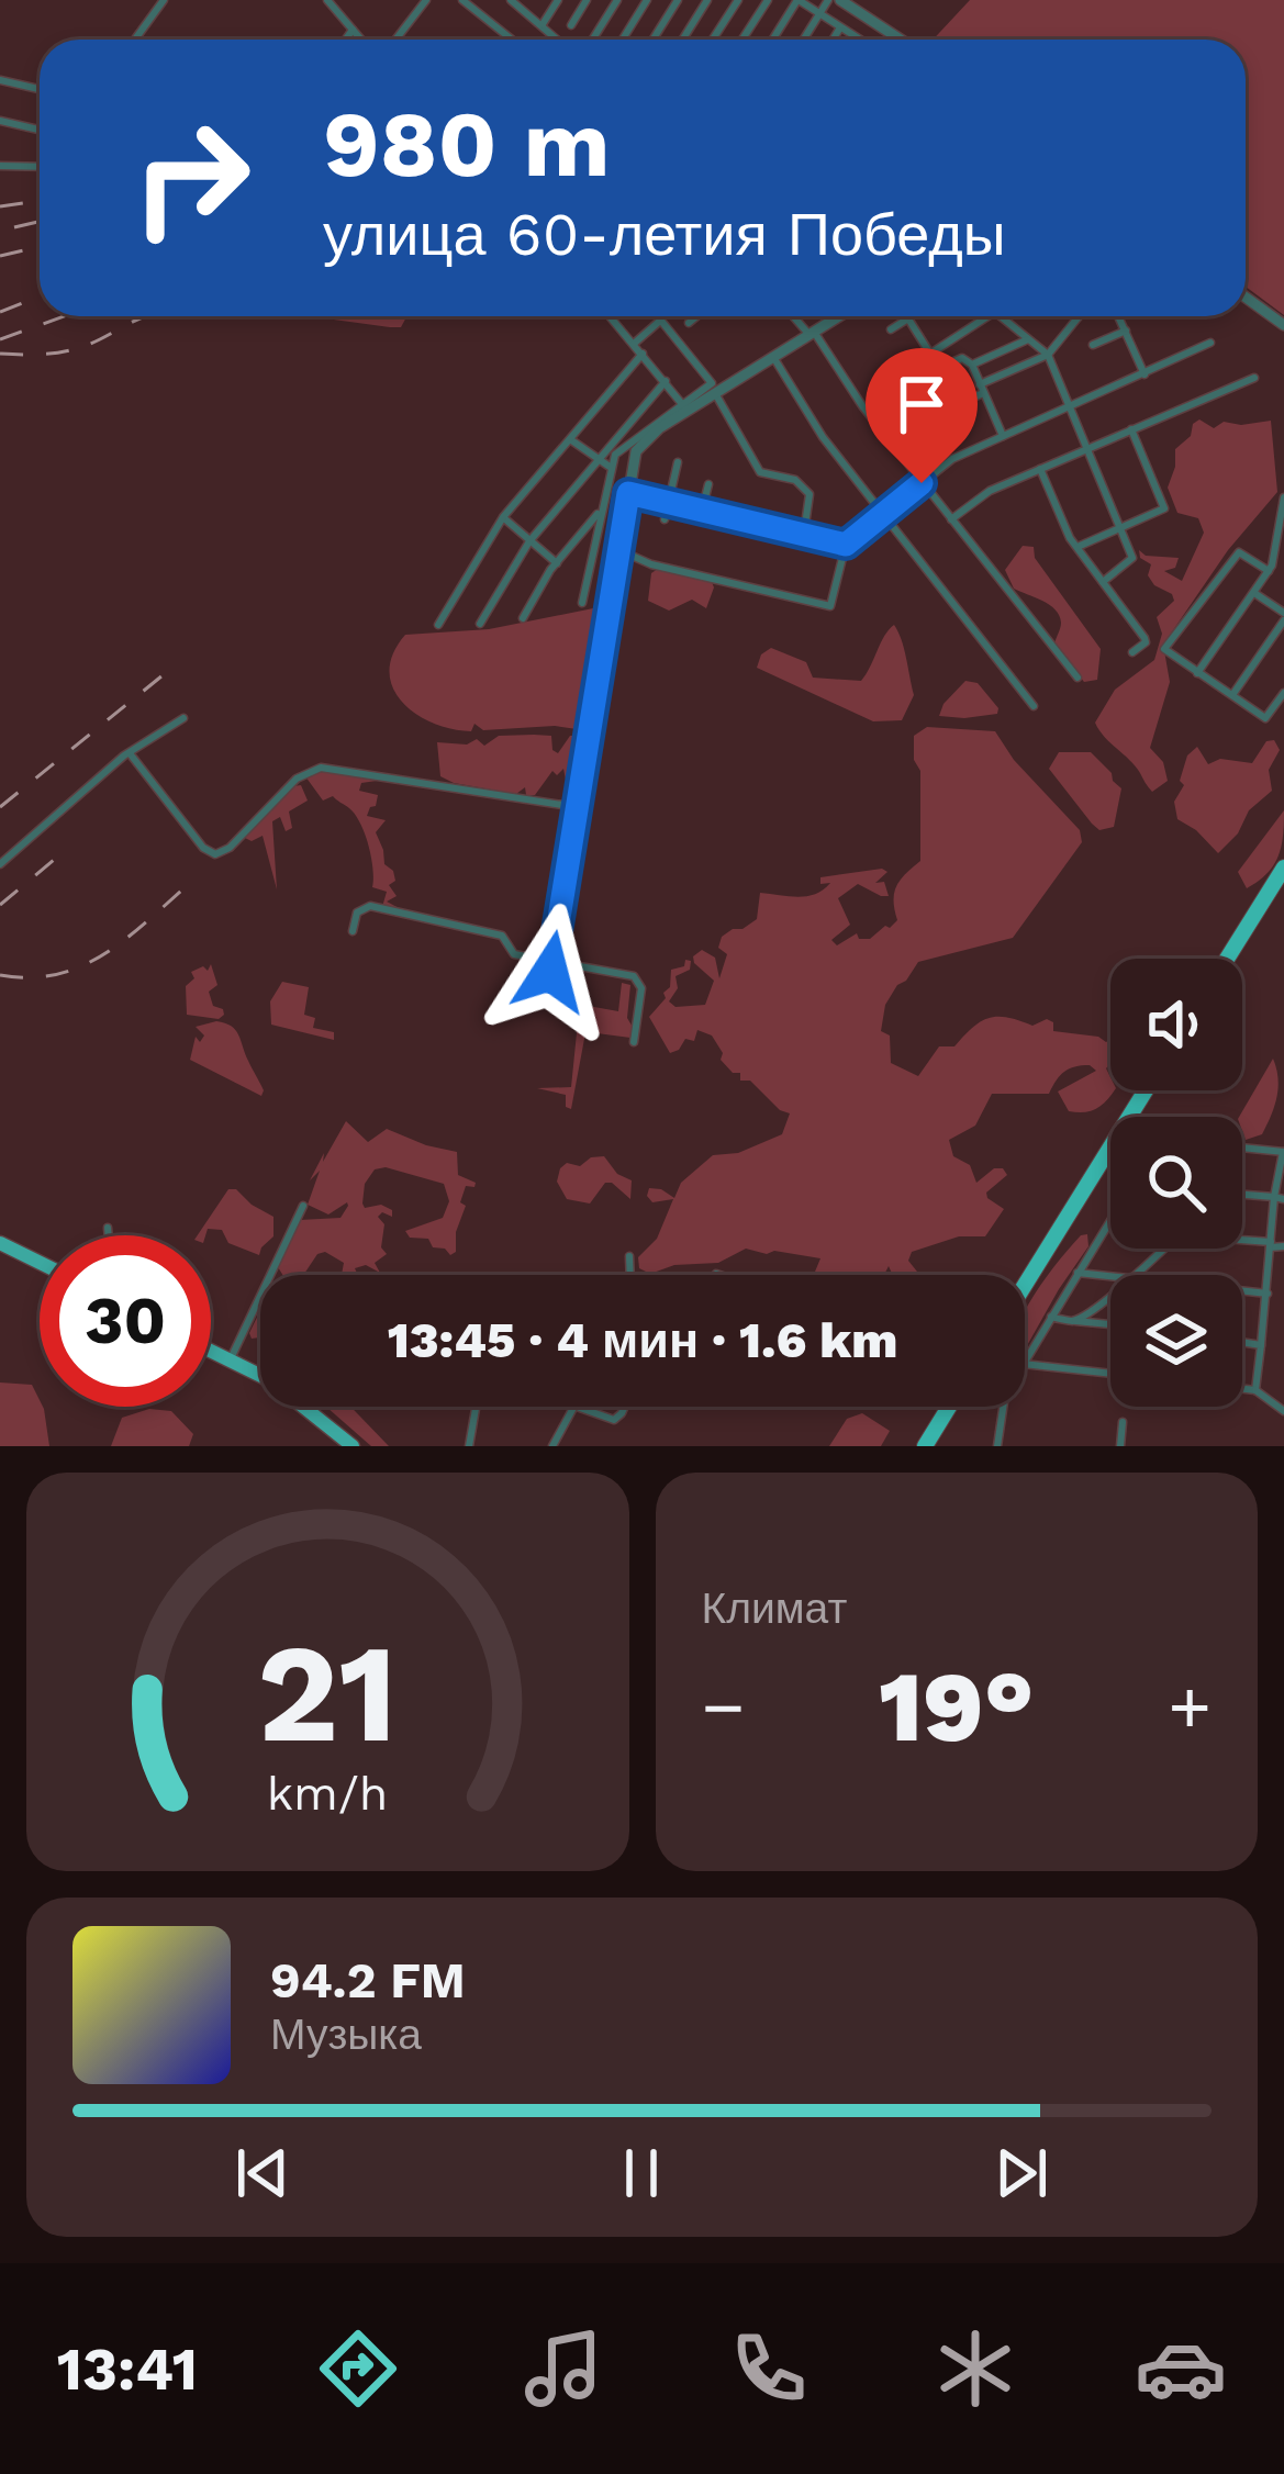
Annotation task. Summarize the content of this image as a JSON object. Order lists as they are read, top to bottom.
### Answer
{
  "page": {
    "turn": ["980 m", "улица 60-летия Победы"],
    "limit": "30",
    "trip": "13:45 · 4 мин · 1.6 km",
    "tile": "Климат",
    "heat": ["−", "19°", "+"],
    "song": ["94.2 FM", "Музыка"],
    "tabs": "13:41",
    "gauge": ["21", "km/h"]
  }
}
